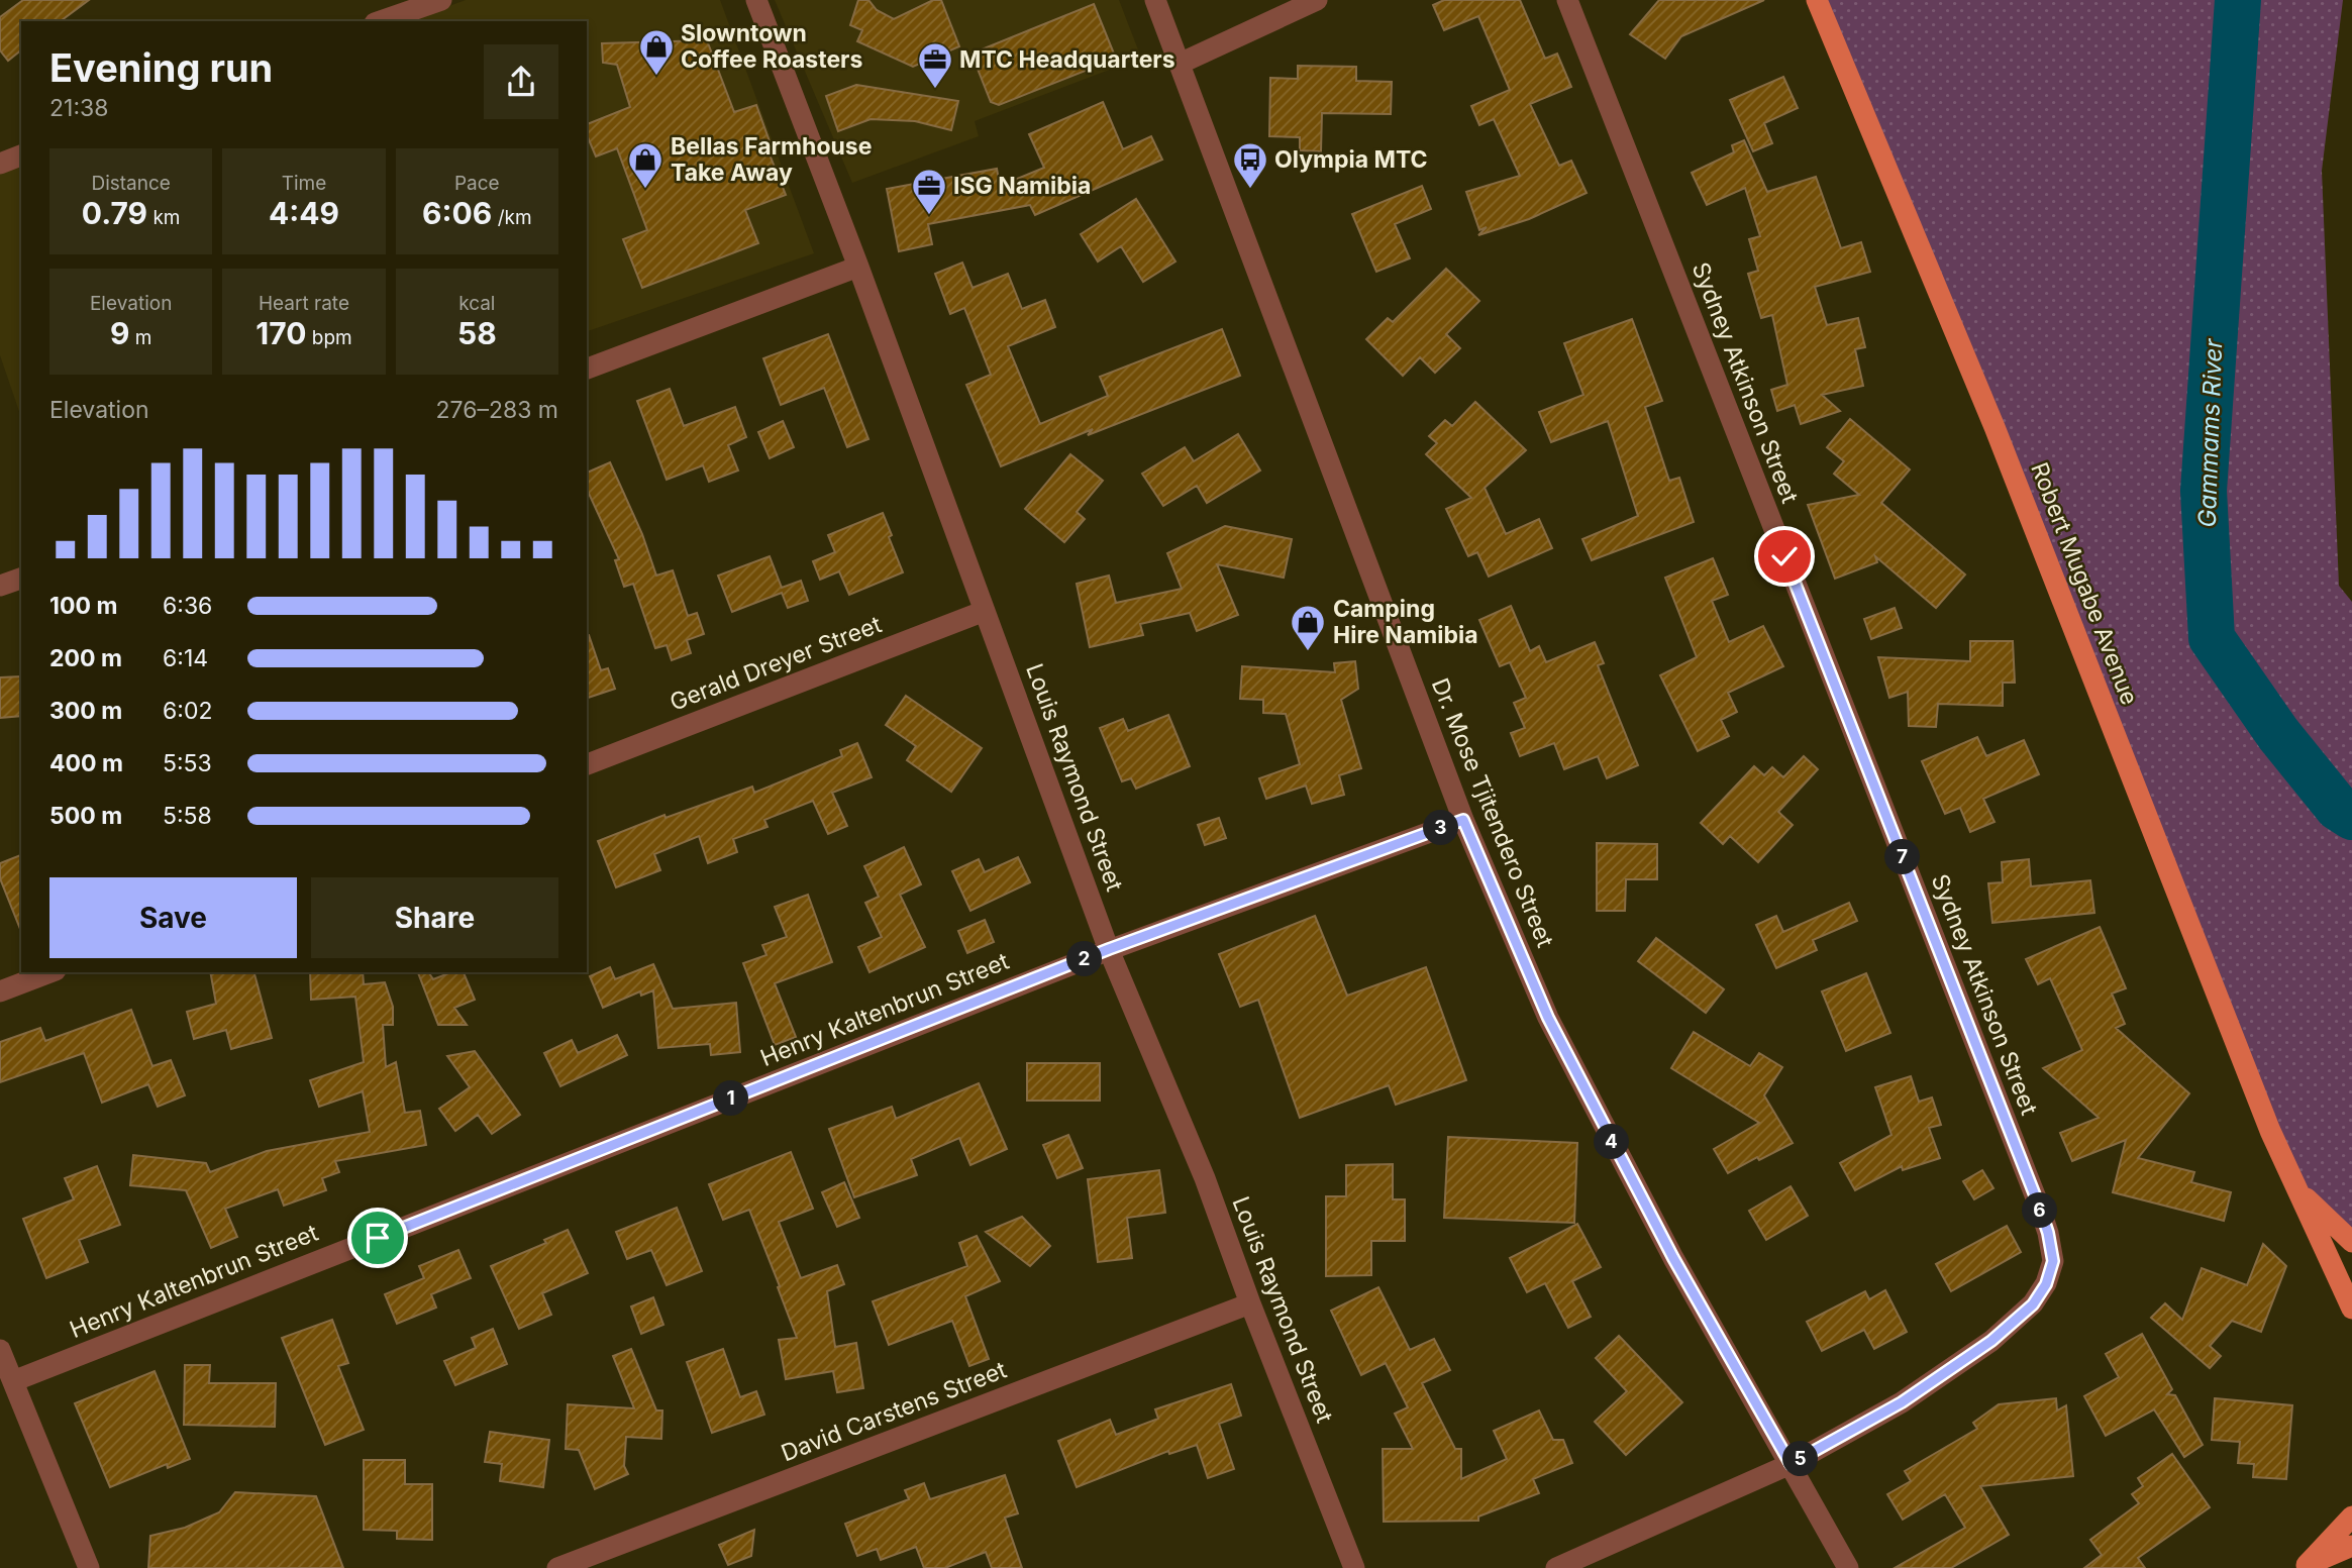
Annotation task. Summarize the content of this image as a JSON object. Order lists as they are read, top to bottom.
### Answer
{
  "streets": {
    "main road": ["Robert Mugabe Avenue"],
    "street": [
      "Sydney Atkinson Street",
      "Gerald Dreyer Street",
      "Louis Raymond Street",
      "Dr. Mose Tjitendero Street",
      "Henry Kaltenbrun Street",
      "David Carstens Street"
    ]
  },
  "crossings": [
    ["Sydney Atkinson Street", "Dr. Mose Tjitendero Street"],
    ["Gerald Dreyer Street", "Louis Raymond Street"],
    ["Louis Raymond Street", "Henry Kaltenbrun Street"],
    ["Louis Raymond Street", "David Carstens Street"],
    ["Dr. Mose Tjitendero Street", "Henry Kaltenbrun Street"]
  ],
  "water": ["Gammams River"],
  "places": {
    "shop": ["Slowntown Coffee Roasters", "Bellas Farmhouse Take Away", "Camping Hire Namibia"],
    "office": ["MTC Headquarters", "ISG Namibia"],
    "bus stop": ["Olympia MTC"]
  },
  "page": {
    "heading": ["Evening run", "21:38"],
    "stats": [
      ["Distance", "0.79 km"],
      ["Time", "4:49"],
      ["Pace", "6:06 /km"],
      ["Elevation", "9 m"],
      ["Heart rate", "170 bpm"],
      ["kcal", "58"]
    ],
    "chart": ["Elevation", "276–283 m"],
    "list": [
      {
        "name": "100 m",
        "note": "6:36"
      },
      {
        "name": "200 m",
        "note": "6:14"
      },
      {
        "name": "300 m",
        "note": "6:02"
      },
      {
        "name": "400 m",
        "note": "5:53"
      },
      {
        "name": "500 m",
        "note": "5:58"
      }
    ],
    "pins": [
      "3",
      "7",
      "2",
      "1",
      "4",
      "6",
      "5"
    ],
    "buttons": ["Save", "Share"]
  }
}
